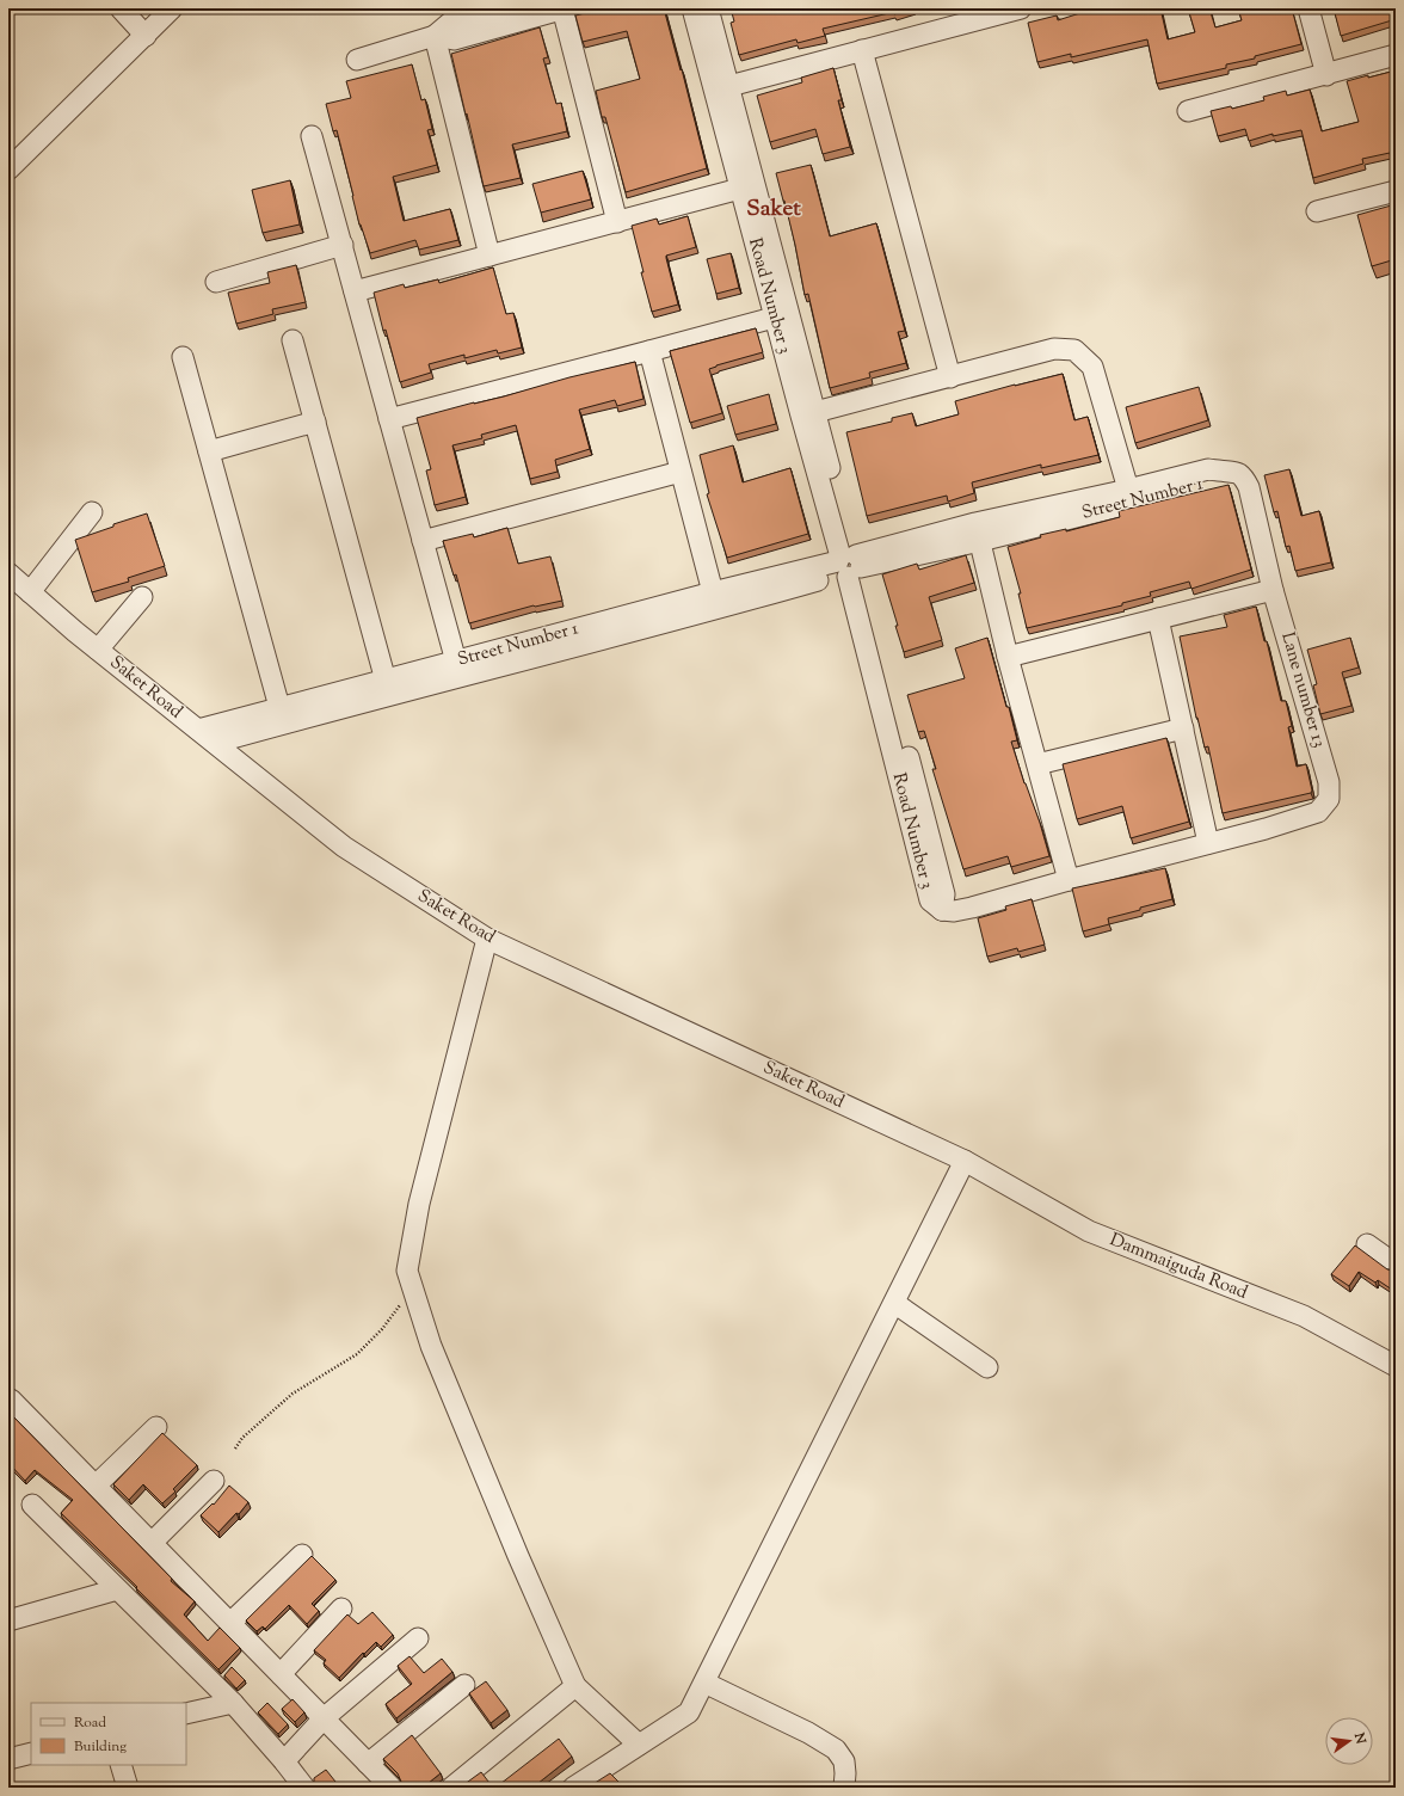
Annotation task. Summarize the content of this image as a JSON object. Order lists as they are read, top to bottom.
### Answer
{
  "streets": {
    "street": [
      "Road Number 3",
      "Street Number 1",
      "Saket Road",
      "Lane number 13",
      "Dammaiguda Road"
    ]
  },
  "crossings": [
    ["Road Number 3", "Street Number 1"],
    ["Road Number 3", "Lane number 13"],
    ["Street Number 1", "Saket Road"],
    ["Street Number 1", "Lane number 13"],
    ["Saket Road", "Dammaiguda Road"]
  ],
  "districts": ["Saket"],
  "legend": ["Road", "Building"],
  "north": "right"
}
